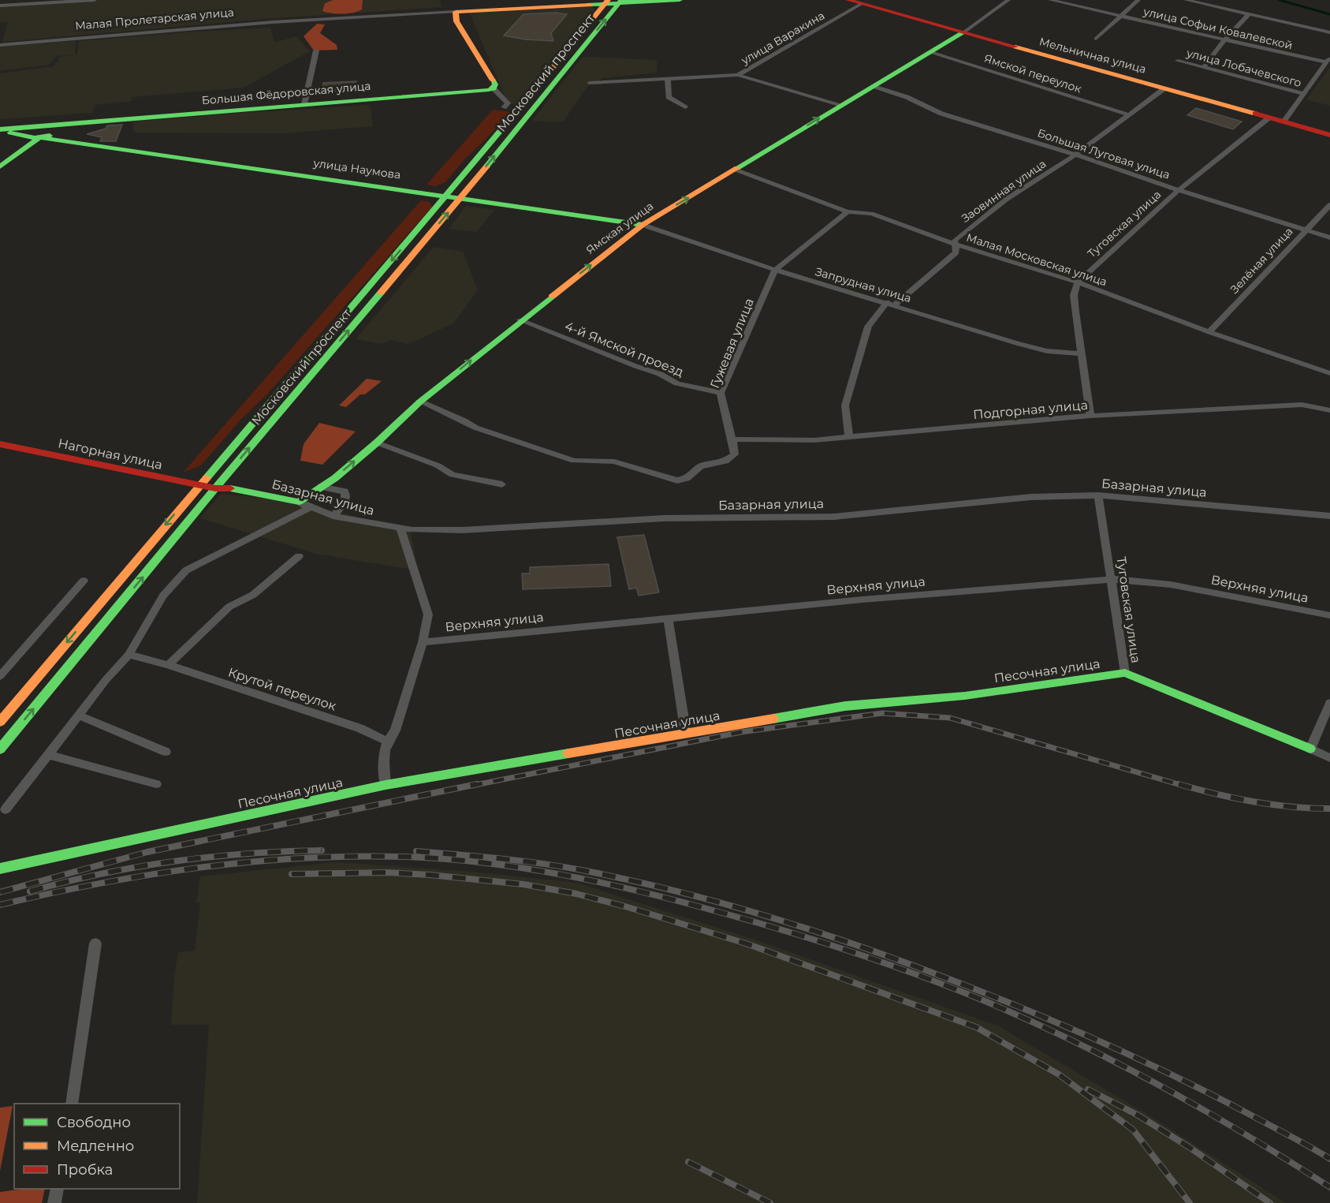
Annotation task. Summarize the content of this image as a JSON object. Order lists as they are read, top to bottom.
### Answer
{
  "streets": {
    "main road": [
      "Малая Пролетарская улица",
      "Мельничная улица",
      "Московский проспект",
      "Большая Фёдоровская улица",
      "улица Наумова",
      "Ямская улица",
      "Нагорная улица",
      "Базарная улица",
      "Песочная улица"
    ],
    "street": [
      "улица Софьи Ковалевской",
      "улица Варакина",
      "улица Лобачевского",
      "Ямской переулок",
      "Большая Луговая улица",
      "Заовинная улица",
      "Туговская улица",
      "Малая Московская улица",
      "Зелёная улица",
      "Запрудная улица",
      "Гужевая улица",
      "4-й Ямской проезд",
      "Подгорная улица",
      "Верхняя улица",
      "Крутой переулок"
    ]
  },
  "crossings": [
    ["Малая Пролетарская улица", "Московский проспект"],
    ["улица Варакина", "Мельничная улица"],
    ["Мельничная улица", "Заовинная улица"],
    ["Мельничная улица", "Туговская улица"],
    ["Мельничная улица", "Ямская улица"],
    ["Московский проспект", "улица Наумова"],
    ["Московский проспект", "Нагорная улица"],
    ["Московский проспект", "Базарная улица"],
    ["Ямской переулок", "Заовинная улица"],
    ["Ямской переулок", "Ямская улица"],
    ["Большая Фёдоровская улица", "улица Наумова"],
    ["Большая Луговая улица", "Заовинная улица"],
    ["Большая Луговая улица", "Туговская улица"],
    ["Большая Луговая улица", "Ямская улица"],
    ["Большая Луговая улица", "Зелёная улица"],
    ["улица Наумова", "Ямская улица"],
    ["улица Наумова", "Запрудная улица"],
    ["Заовинная улица", "Малая Московская улица"],
    ["Заовинная улица", "Запрудная улица"],
    ["Заовинная улица", "Подгорная улица"],
    ["Туговская улица", "Малая Московская улица"],
    ["Туговская улица", "Базарная улица"],
    ["Туговская улица", "Верхняя улица"],
    ["Туговская улица", "Песочная улица"],
    ["Ямская улица", "Малая Московская улица"],
    ["Ямская улица", "Запрудная улица"],
    ["Ямская улица", "Гужевая улица"],
    ["Ямская улица", "4-й Ямской проезд"],
    ["Ямская улица", "Базарная улица"],
    ["Малая Московская улица", "Зелёная улица"],
    ["Малая Московская улица", "Гужевая улица"],
    ["Запрудная улица", "Гужевая улица"],
    ["Гужевая улица", "4-й Ямской проезд"],
    ["Гужевая улица", "Подгорная улица"],
    ["Нагорная улица", "Базарная улица"]
  ],
  "one_way": ["Ямская улица"],
  "legend": ["Свободно", "Медленно", "Пробка"]
}
